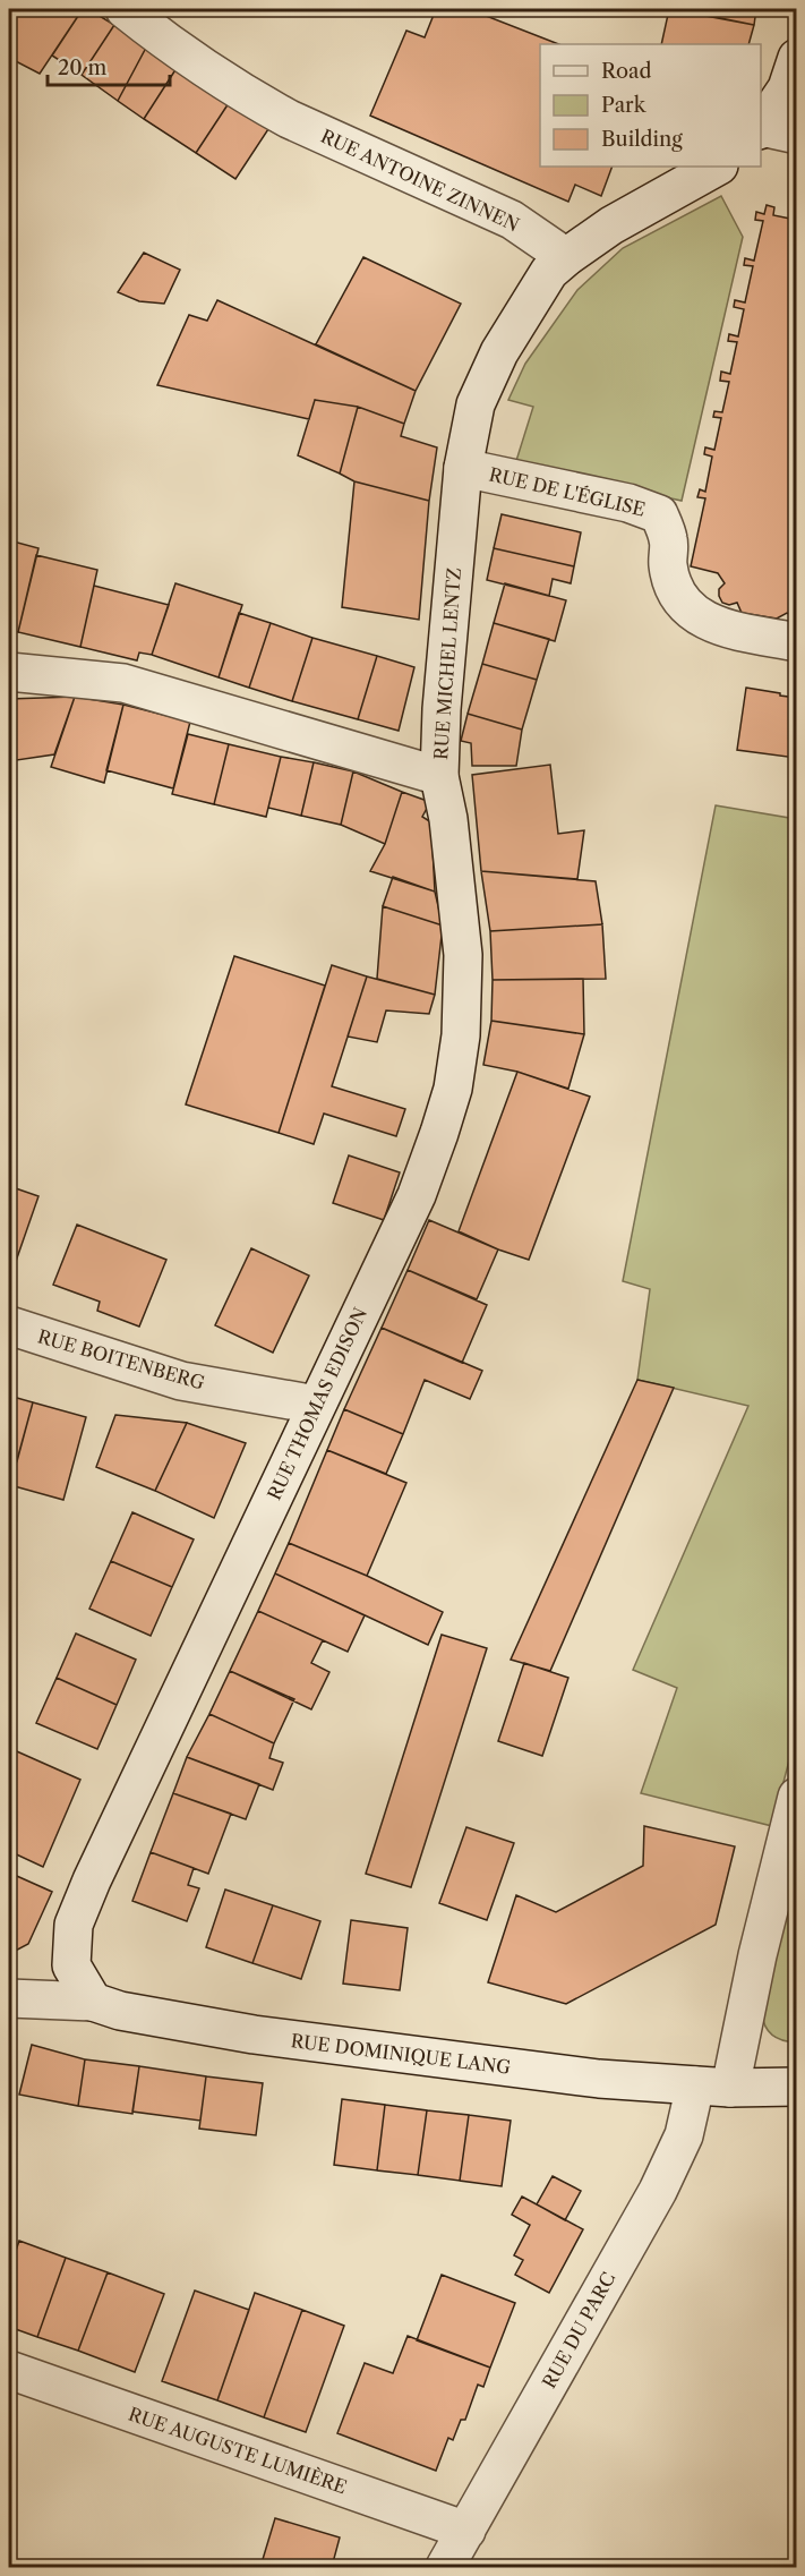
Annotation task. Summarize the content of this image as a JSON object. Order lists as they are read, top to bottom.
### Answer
{
  "streets": {
    "street": [
      "RUE ANTOINE ZINNEN",
      "RUE DE L'ÉGLISE",
      "RUE MICHEL LENTZ",
      "RUE BOITENBERG",
      "RUE THOMAS EDISON",
      "RUE DOMINIQUE LANG",
      "RUE DU PARC",
      "RUE AUGUSTE LUMIÈRE"
    ]
  },
  "crossings": [
    ["RUE ANTOINE ZINNEN", "RUE MICHEL LENTZ"],
    ["RUE DE L'ÉGLISE", "RUE MICHEL LENTZ"],
    ["RUE MICHEL LENTZ", "RUE THOMAS EDISON"],
    ["RUE BOITENBERG", "RUE THOMAS EDISON"],
    ["RUE THOMAS EDISON", "RUE DOMINIQUE LANG"],
    ["RUE DOMINIQUE LANG", "RUE DU PARC"],
    ["RUE DU PARC", "RUE AUGUSTE LUMIÈRE"]
  ],
  "legend": ["Road", "Park", "Building"],
  "scale_bar": "20 m"
}
